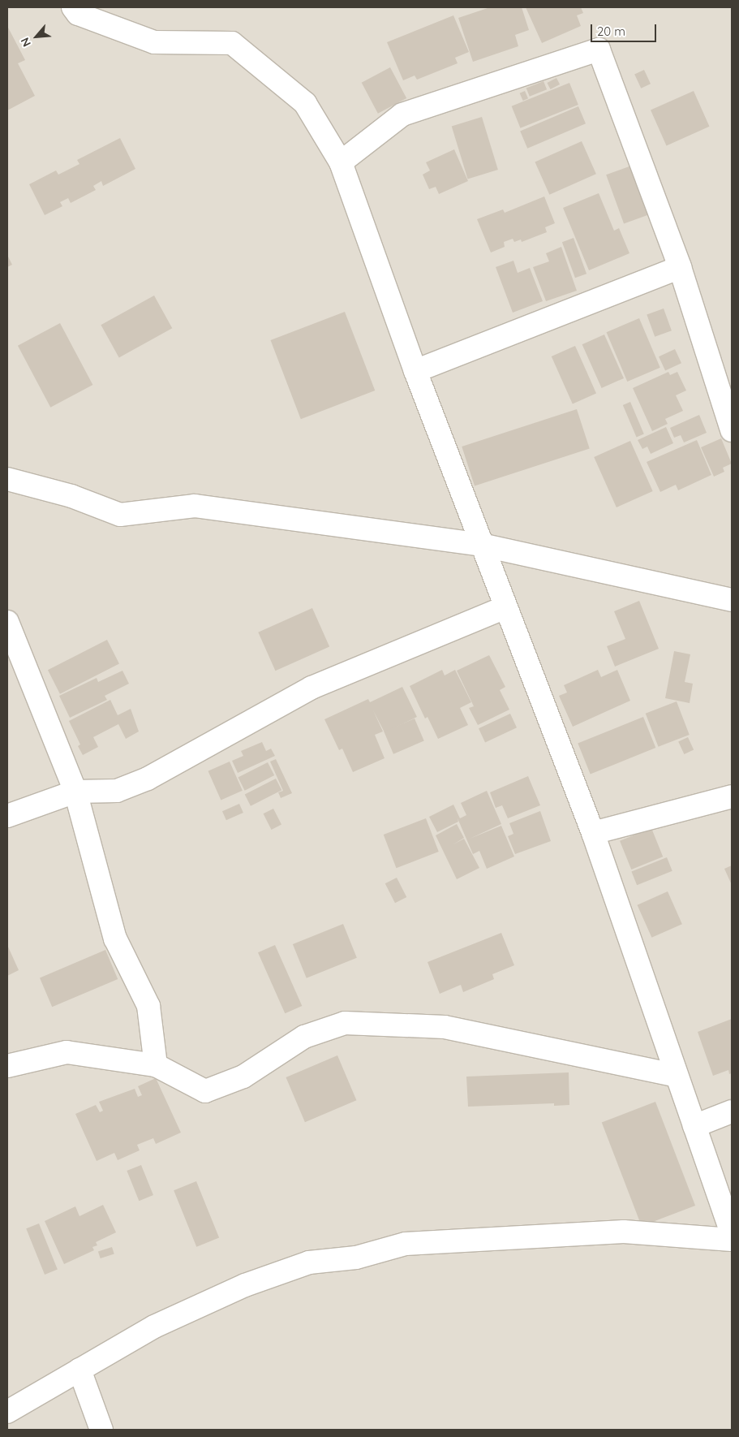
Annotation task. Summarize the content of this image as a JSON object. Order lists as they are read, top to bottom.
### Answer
{
  "scale_bar": "20 m",
  "north": "bottom left"
}
